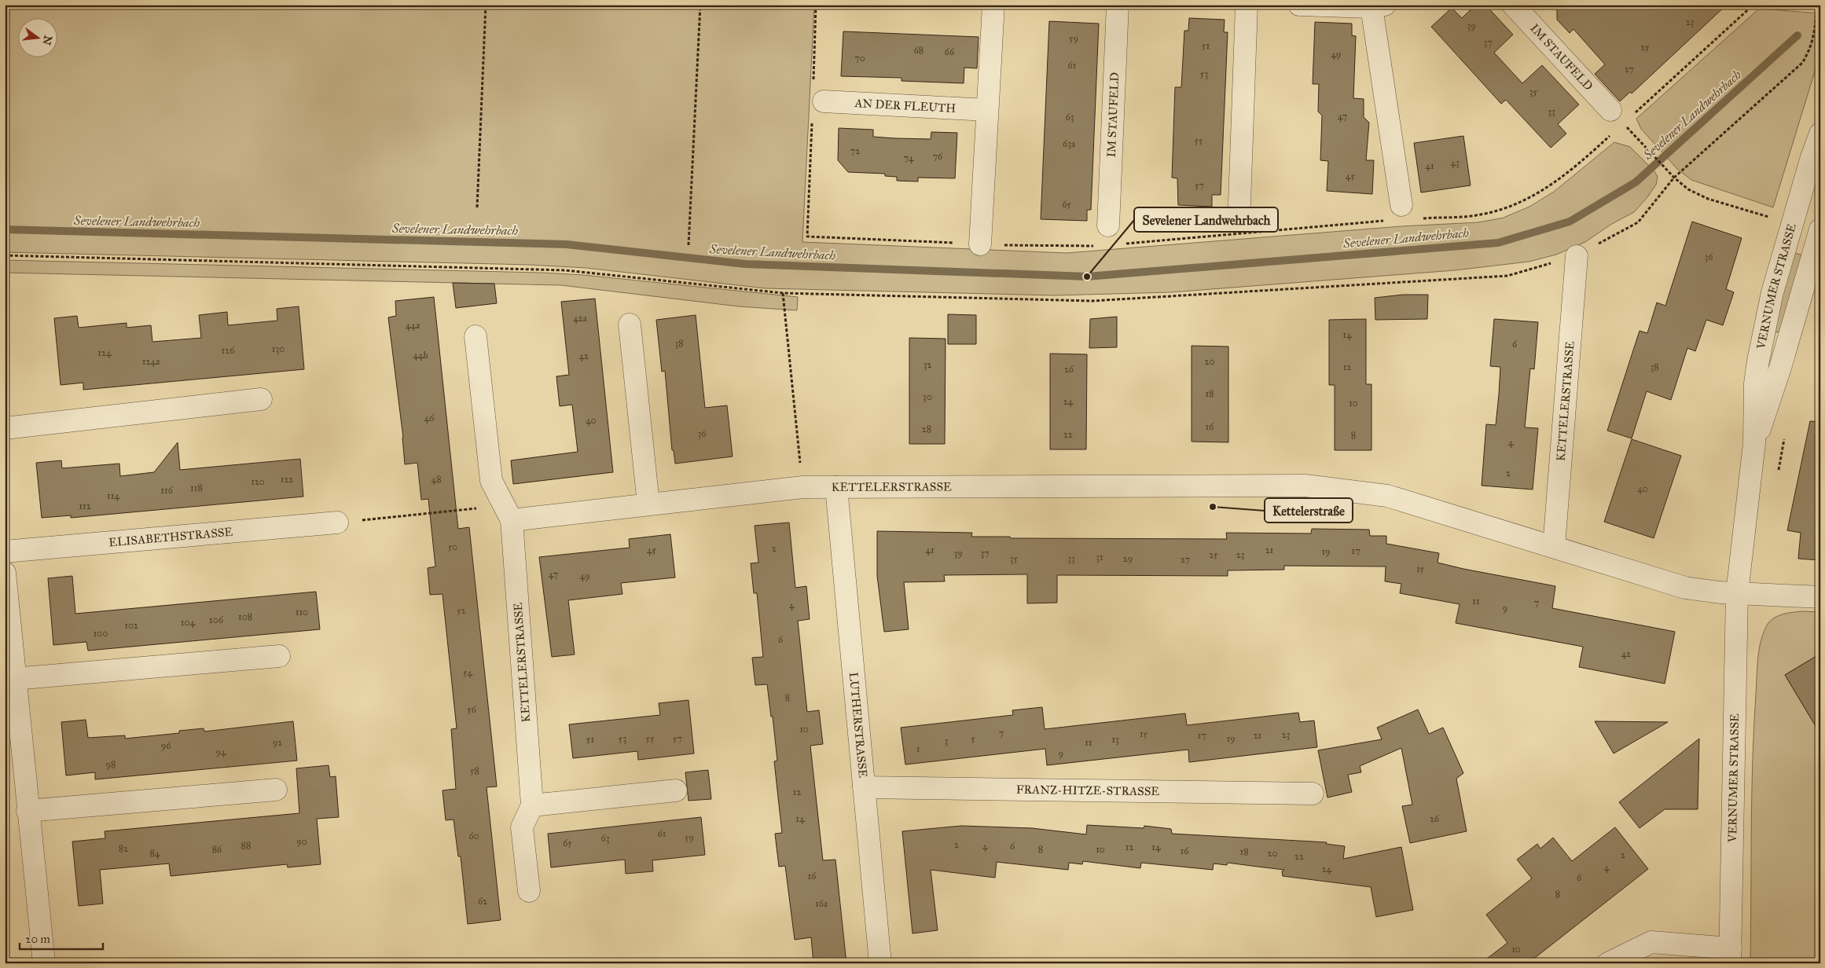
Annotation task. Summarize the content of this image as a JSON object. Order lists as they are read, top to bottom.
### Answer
{
  "streets": {
    "street": [
      "IM STAUFELD",
      "AN DER FLEUTH",
      "VERNUMER STRASSE",
      "KETTELERSTRASSE",
      "ELISABETHSTRASSE",
      "LUTHERSTRASSE",
      "FRANZ-HITZE-STRASSE"
    ]
  },
  "crossings": [
    ["VERNUMER STRASSE", "KETTELERSTRASSE"],
    ["KETTELERSTRASSE", "LUTHERSTRASSE"],
    ["LUTHERSTRASSE", "FRANZ-HITZE-STRASSE"]
  ],
  "water": ["Sevelener Landwehrbach"],
  "places": ["Sevelener Landwehrbach", "Kettelerstraße"],
  "house_numbers": [
    "23",
    "39",
    "59",
    "37",
    "51",
    "25",
    "68",
    "66",
    "49",
    "70",
    "61",
    "27",
    "53",
    "35",
    "33",
    "47",
    "63",
    "55",
    "63a",
    "72",
    "76",
    "74",
    "43",
    "41",
    "45",
    "57",
    "65",
    "36",
    "42a",
    "44a",
    "14",
    "38",
    "6",
    "130",
    "126",
    "124",
    "44b",
    "42",
    "124a",
    "20",
    "32",
    "12",
    "38",
    "26",
    "18",
    "30",
    "24",
    "10",
    "46",
    "40",
    "16",
    "28",
    "36",
    "22",
    "8",
    "4",
    "2",
    "122",
    "48",
    "120",
    "118",
    "40",
    "116",
    "114",
    "112",
    "50",
    "2",
    "45",
    "41",
    "21",
    "17",
    "19",
    "39",
    "37",
    "25",
    "23",
    "31",
    "35",
    "33",
    "29",
    "27",
    "15",
    "47",
    "49",
    "11",
    "7",
    "4",
    "9",
    "52",
    "110",
    "108",
    "106",
    "104",
    "102",
    "100",
    "6",
    "42",
    "54",
    "8",
    "56",
    "10",
    "7",
    "15",
    "23",
    "17",
    "21",
    "53",
    "55",
    "57",
    "5",
    "19",
    "51",
    "13",
    "3",
    "92",
    "11",
    "96",
    "1",
    "94",
    "9",
    "98",
    "58",
    "12",
    "14",
    "26",
    "61",
    "60",
    "59",
    "63",
    "90",
    "65",
    "2",
    "88",
    "4",
    "6",
    "12",
    "14",
    "82",
    "86",
    "8",
    "10",
    "16",
    "18",
    "84",
    "20",
    "2",
    "22",
    "4",
    "24",
    "16",
    "6",
    "8",
    "62",
    "16a",
    "10"
  ],
  "scale_bar": "20 m",
  "north": "right"
}
